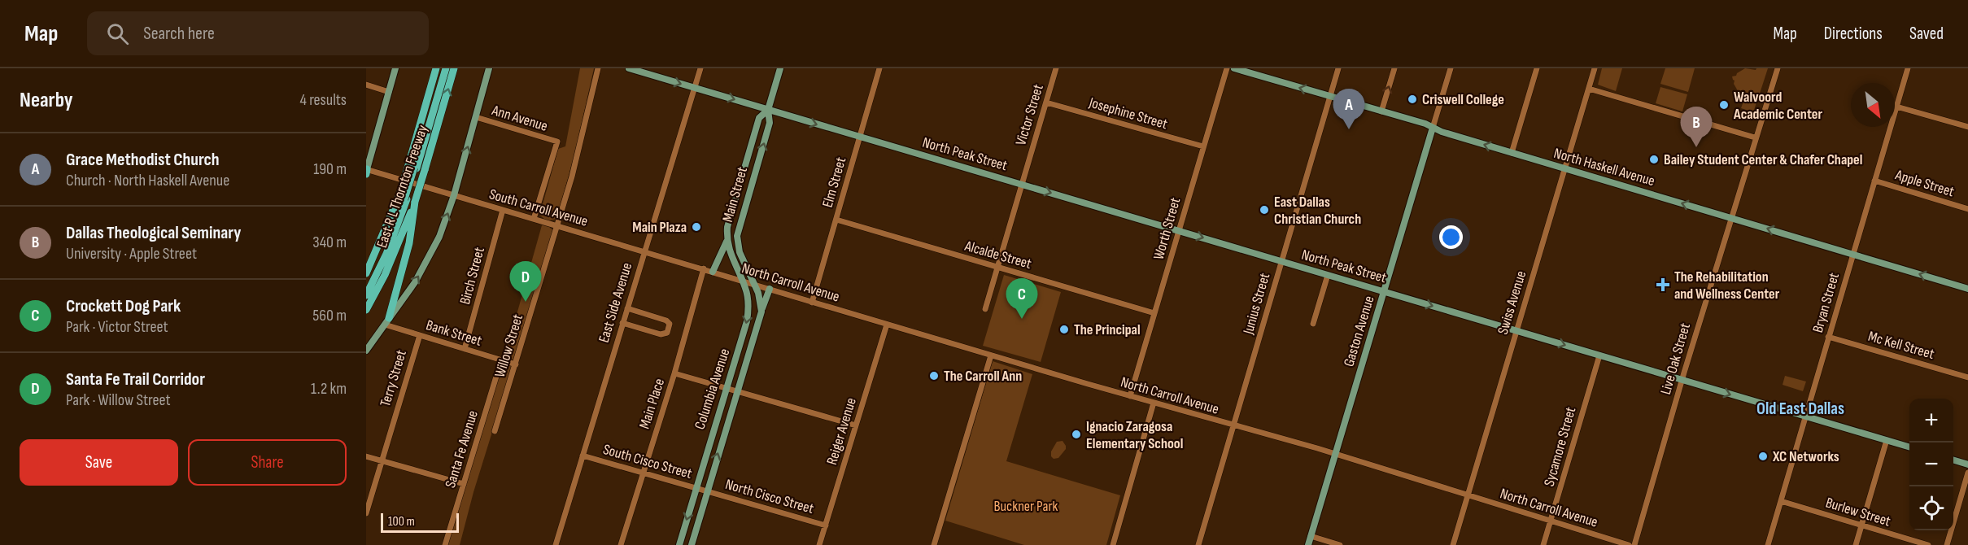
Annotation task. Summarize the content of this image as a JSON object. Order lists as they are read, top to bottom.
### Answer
{
  "streets": {
    "highway": ["East R L Thornton Freeway"],
    "main road": [
      "North Peak Street",
      "North Haskell Avenue",
      "Main Street",
      "Gaston Avenue",
      "Columbia Avenue"
    ],
    "street": [
      "Josephine Street",
      "Victor Street",
      "Ann Avenue",
      "Elm Street",
      "Apple Street",
      "South Carroll Avenue",
      "Worth Street",
      "Alcalde Street",
      "Birch Street",
      "North Carroll Avenue",
      "East Side Avenue",
      "Swiss Avenue",
      "Bryan Street",
      "Junius Street",
      "Bank Street",
      "Mc Kell Street",
      "Willow Street",
      "Live Oak Street",
      "Terry Street",
      "Main Place",
      "Reiger Avenue",
      "Sycamore Street",
      "Santa Fe Avenue",
      "South Cisco Street",
      "North Cisco Street",
      "Burlew Street"
    ]
  },
  "crossings": [
    ["Josephine Street", "Victor Street"],
    ["Josephine Street", "Worth Street"],
    ["Victor Street", "North Peak Street"],
    ["Victor Street", "Alcalde Street"],
    ["Ann Avenue", "South Carroll Avenue"],
    ["North Peak Street", "Elm Street"],
    ["North Peak Street", "Main Street"],
    ["North Peak Street", "Worth Street"],
    ["North Peak Street", "East Side Avenue"],
    ["North Peak Street", "Swiss Avenue"],
    ["North Peak Street", "Bryan Street"],
    ["North Peak Street", "Junius Street"],
    ["North Peak Street", "Gaston Avenue"],
    ["North Peak Street", "Live Oak Street"],
    ["North Peak Street", "Sycamore Street"],
    ["North Haskell Avenue", "Swiss Avenue"],
    ["North Haskell Avenue", "Bryan Street"],
    ["North Haskell Avenue", "Junius Street"],
    ["North Haskell Avenue", "Gaston Avenue"],
    ["North Haskell Avenue", "Live Oak Street"],
    ["Elm Street", "Alcalde Street"],
    ["Elm Street", "North Carroll Avenue"],
    ["Apple Street", "Bryan Street"],
    ["Main Street", "North Carroll Avenue"],
    ["Main Street", "Columbia Avenue"],
    ["South Carroll Avenue", "Birch Street"],
    ["South Carroll Avenue", "North Carroll Avenue"],
    ["South Carroll Avenue", "East Side Avenue"],
    ["South Carroll Avenue", "Willow Street"],
    ["South Carroll Avenue", "Main Place"],
    ["Worth Street", "Alcalde Street"],
    ["Worth Street", "North Carroll Avenue"],
    ["Birch Street", "Bank Street"],
    ["North Carroll Avenue", "Swiss Avenue"],
    ["North Carroll Avenue", "Junius Street"],
    ["North Carroll Avenue", "Gaston Avenue"],
    ["North Carroll Avenue", "Columbia Avenue"],
    ["North Carroll Avenue", "Main Place"],
    ["North Carroll Avenue", "Reiger Avenue"],
    ["North Carroll Avenue", "Sycamore Street"],
    ["East Side Avenue", "South Cisco Street"],
    ["Bryan Street", "Mc Kell Street"],
    ["Bryan Street", "Burlew Street"],
    ["Bank Street", "Willow Street"],
    ["Bank Street", "Terry Street"],
    ["Bank Street", "Santa Fe Avenue"],
    ["Columbia Avenue", "South Cisco Street"],
    ["Columbia Avenue", "North Cisco Street"],
    ["Main Place", "South Cisco Street"],
    ["Reiger Avenue", "North Cisco Street"],
    ["South Cisco Street", "North Cisco Street"]
  ],
  "one_way": ["North Peak Street", "North Haskell Avenue"],
  "districts": ["Old East Dallas"],
  "parks": ["Buckner Park"],
  "places": {
    "other": [
      "Criswell College",
      "Walvoord Academic Center",
      "Bailey Student Center & Chafer Chapel",
      "East Dallas Christian Church",
      "Main Plaza",
      "The Principal",
      "The Carroll Ann",
      "Ignacio Zaragosa Elementary School",
      "XC Networks"
    ],
    "health": ["The Rehabilitation and Wellness Center"]
  },
  "scale_bar": "100 m",
  "north": "bottom right",
  "page": {
    "header": "Map",
    "search": "Search here",
    "nav": ["Map", "Directions", "Saved"],
    "heading": ["Nearby", "4 results"],
    "pins": [
      "A",
      "B",
      "D",
      "C"
    ],
    "list": [
      {
        "mark": "A",
        "name": "Grace Methodist Church",
        "note": "Church · North Haskell Avenue",
        "value": "190 m"
      },
      {
        "mark": "B",
        "name": "Dallas Theological Seminary",
        "note": "University · Apple Street",
        "value": "340 m"
      },
      {
        "mark": "C",
        "name": "Crockett Dog Park",
        "note": "Park · Victor Street",
        "value": "560 m"
      },
      {
        "mark": "D",
        "name": "Santa Fe Trail Corridor",
        "note": "Park · Willow Street",
        "value": "1.2 km"
      }
    ],
    "map_buttons": ["+", "−"],
    "buttons": ["Save", "Share"],
    "scale": "100 m"
  }
}
